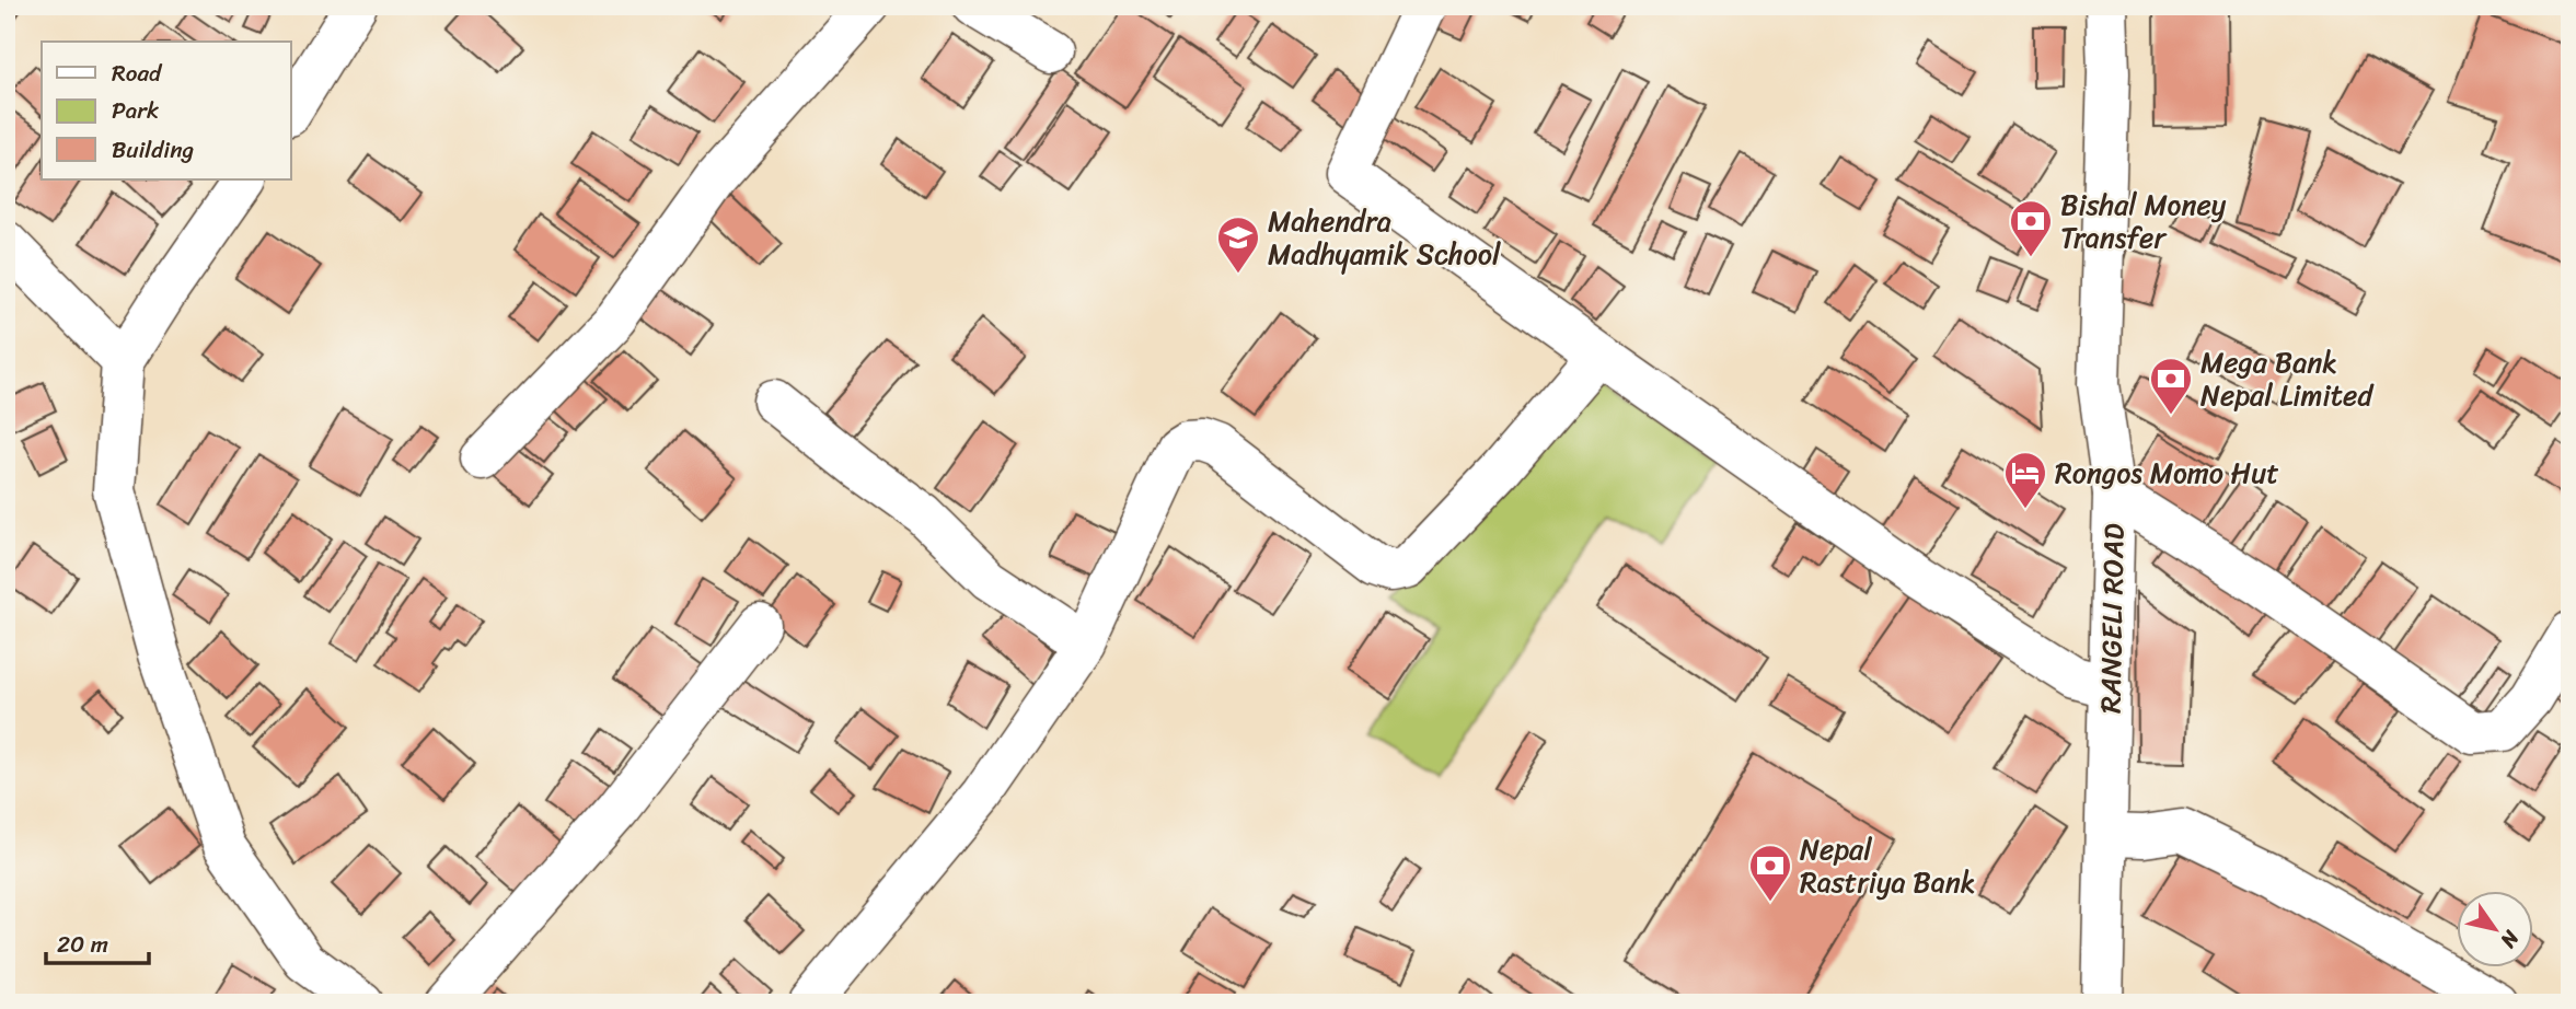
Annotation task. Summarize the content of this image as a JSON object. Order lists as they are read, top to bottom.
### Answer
{
  "streets": {
    "street": ["RANGELI ROAD"]
  },
  "places": {
    "bank": ["Bishal Money Transfer", "Mega Bank Nepal Limited", "Nepal Rastriya Bank"],
    "school or university": ["Mahendra Madhyamik School"],
    "hotel": ["Rongos Momo Hut"]
  },
  "legend": ["Road", "Park", "Building"],
  "scale_bar": "20 m",
  "north": "bottom right"
}
